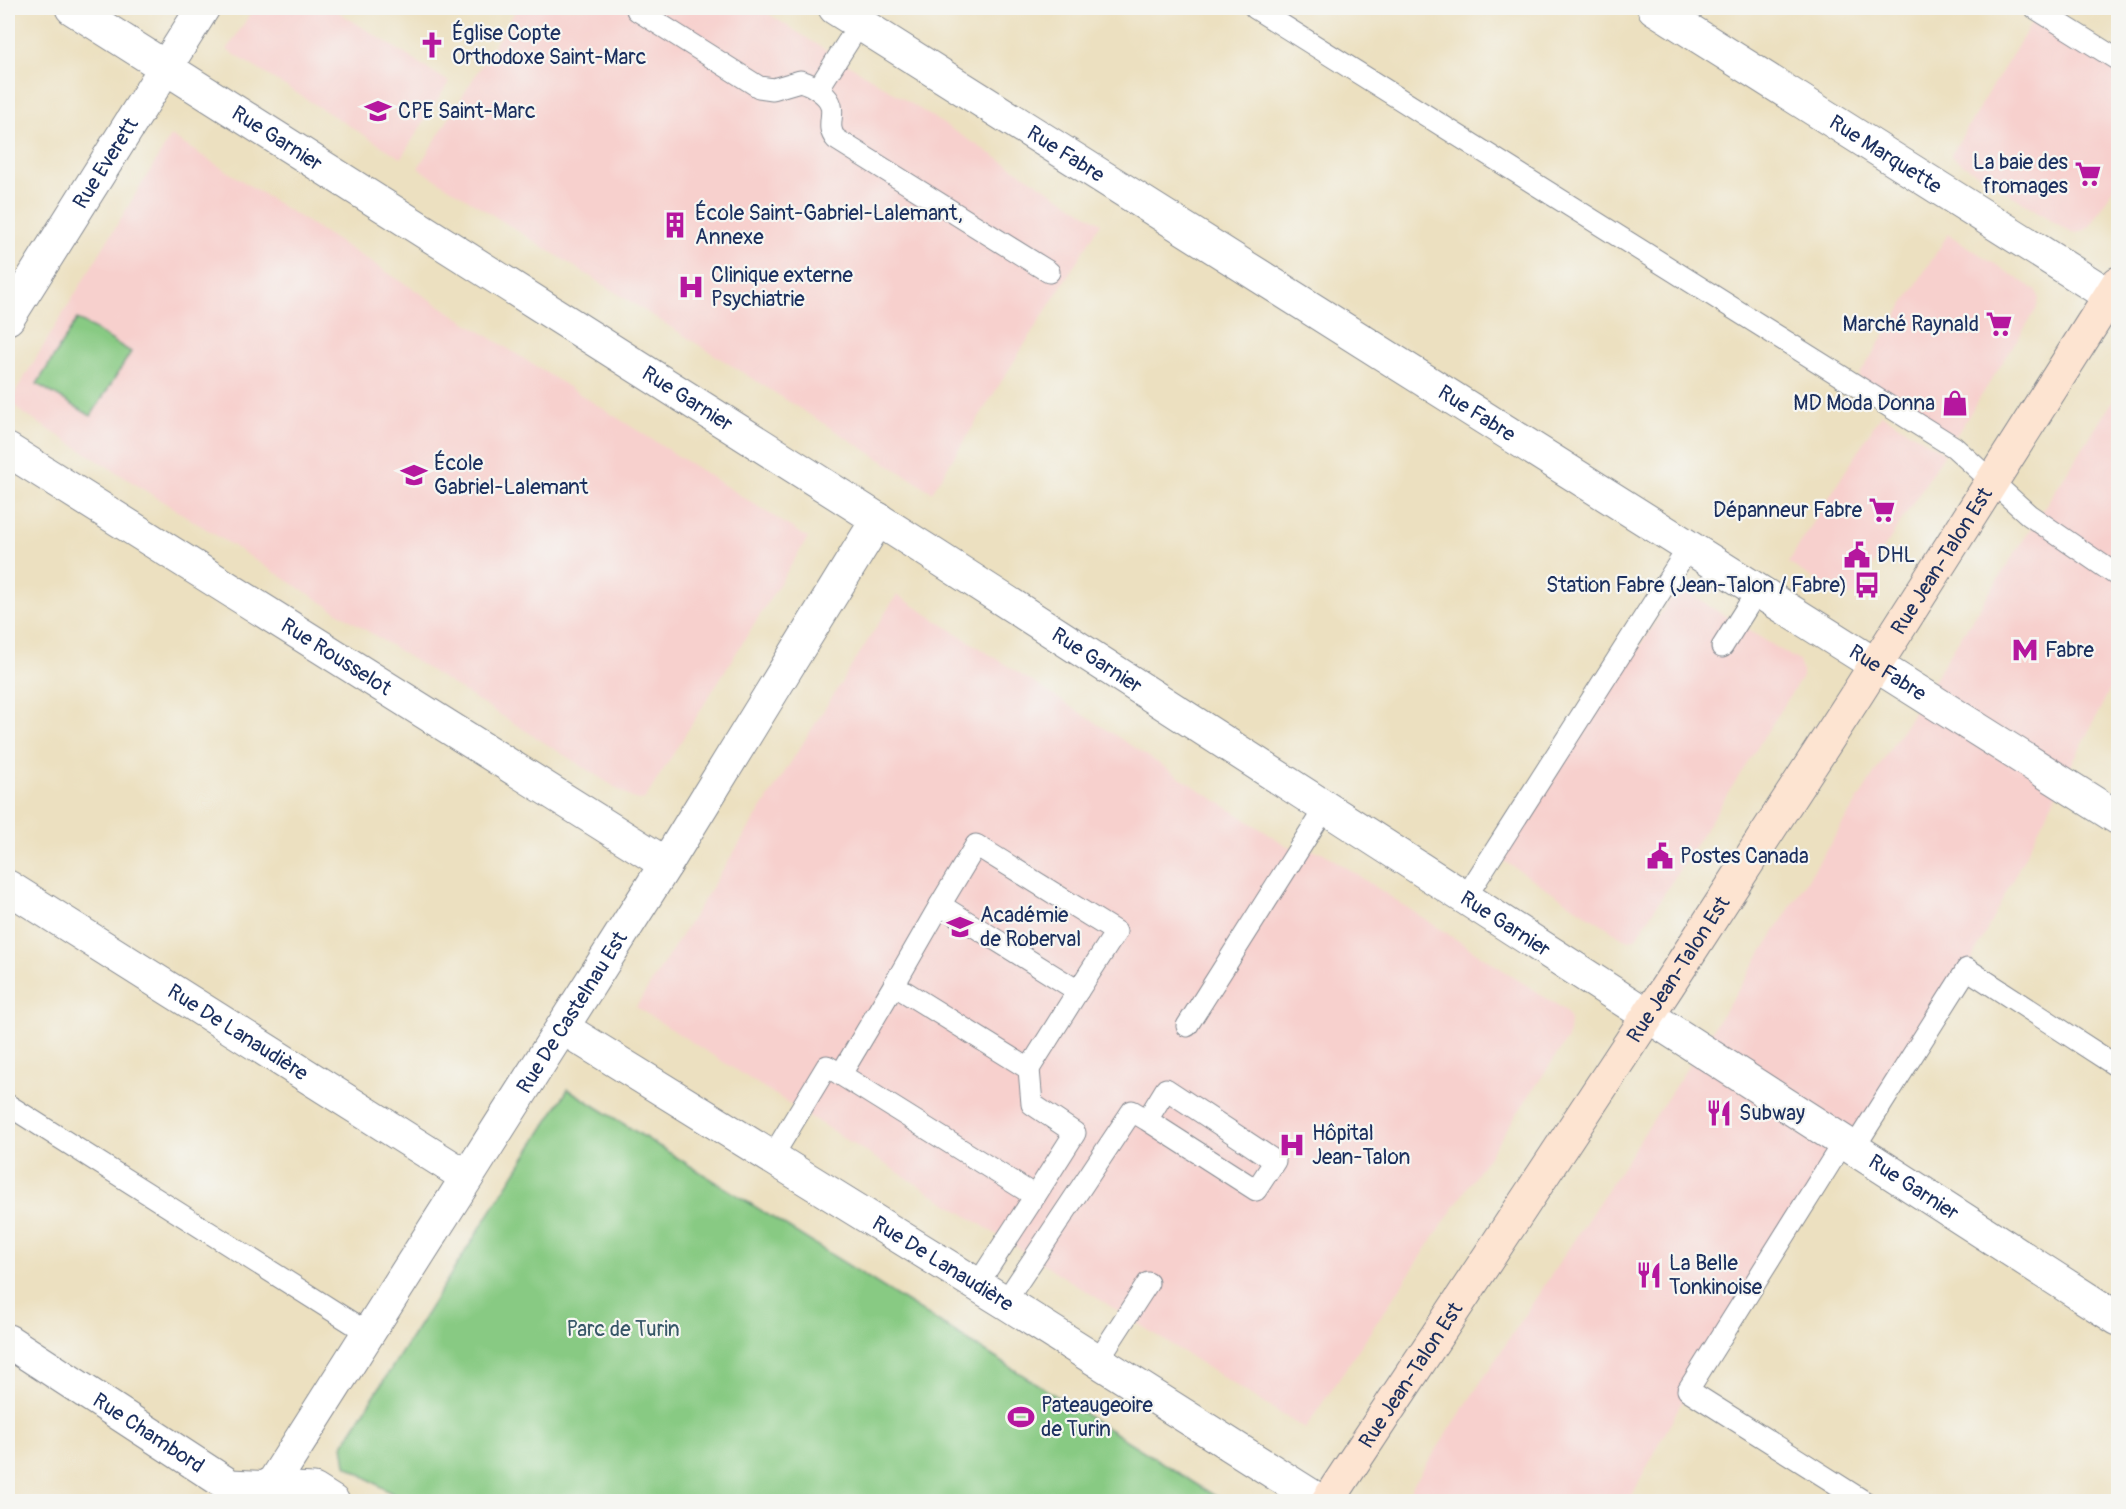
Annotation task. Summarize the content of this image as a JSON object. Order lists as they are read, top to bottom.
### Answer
{
  "streets": {
    "main road": ["Rue Jean-Talon Est"],
    "street": [
      "Rue Garnier",
      "Rue Fabre",
      "Rue Marquette",
      "Rue Everett",
      "Rue Rousselot",
      "Rue De Castelnau Est",
      "Rue De Lanaudière",
      "Rue Chambord"
    ]
  },
  "crossings": [
    ["Rue Garnier", "Rue Everett"],
    ["Rue Garnier", "Rue Jean-Talon Est"],
    ["Rue Garnier", "Rue De Castelnau Est"],
    ["Rue Fabre", "Rue Jean-Talon Est"],
    ["Rue Marquette", "Rue Jean-Talon Est"],
    ["Rue Rousselot", "Rue De Castelnau Est"],
    ["Rue De Castelnau Est", "Rue De Lanaudière"],
    ["Rue De Castelnau Est", "Rue Chambord"]
  ],
  "parks": ["Parc de Turin"],
  "places": {
    "church": ["Église Copte Orthodoxe Saint-Marc"],
    "school or university": ["CPE Saint-Marc", "École Gabriel-Lalemant", "Académie de Roberval"],
    "supermarket": ["La baie des fromages", "Marché Raynald", "Dépanneur Fabre"],
    "building": ["École Saint-Gabriel-Lalemant, Annexe"],
    "hospital": ["Clinique externe Psychiatrie", "Hôpital Jean-Talon"],
    "shop": ["MD Moda Donna"],
    "public building": ["DHL", "Postes Canada"],
    "bus stop": ["Station Fabre (Jean-Talon / Fabre)"],
    "metro station": ["Fabre"],
    "restaurant": ["Subway", "La Belle Tonkinoise"],
    "sports": ["Pateaugeoire de Turin"]
  }
}
